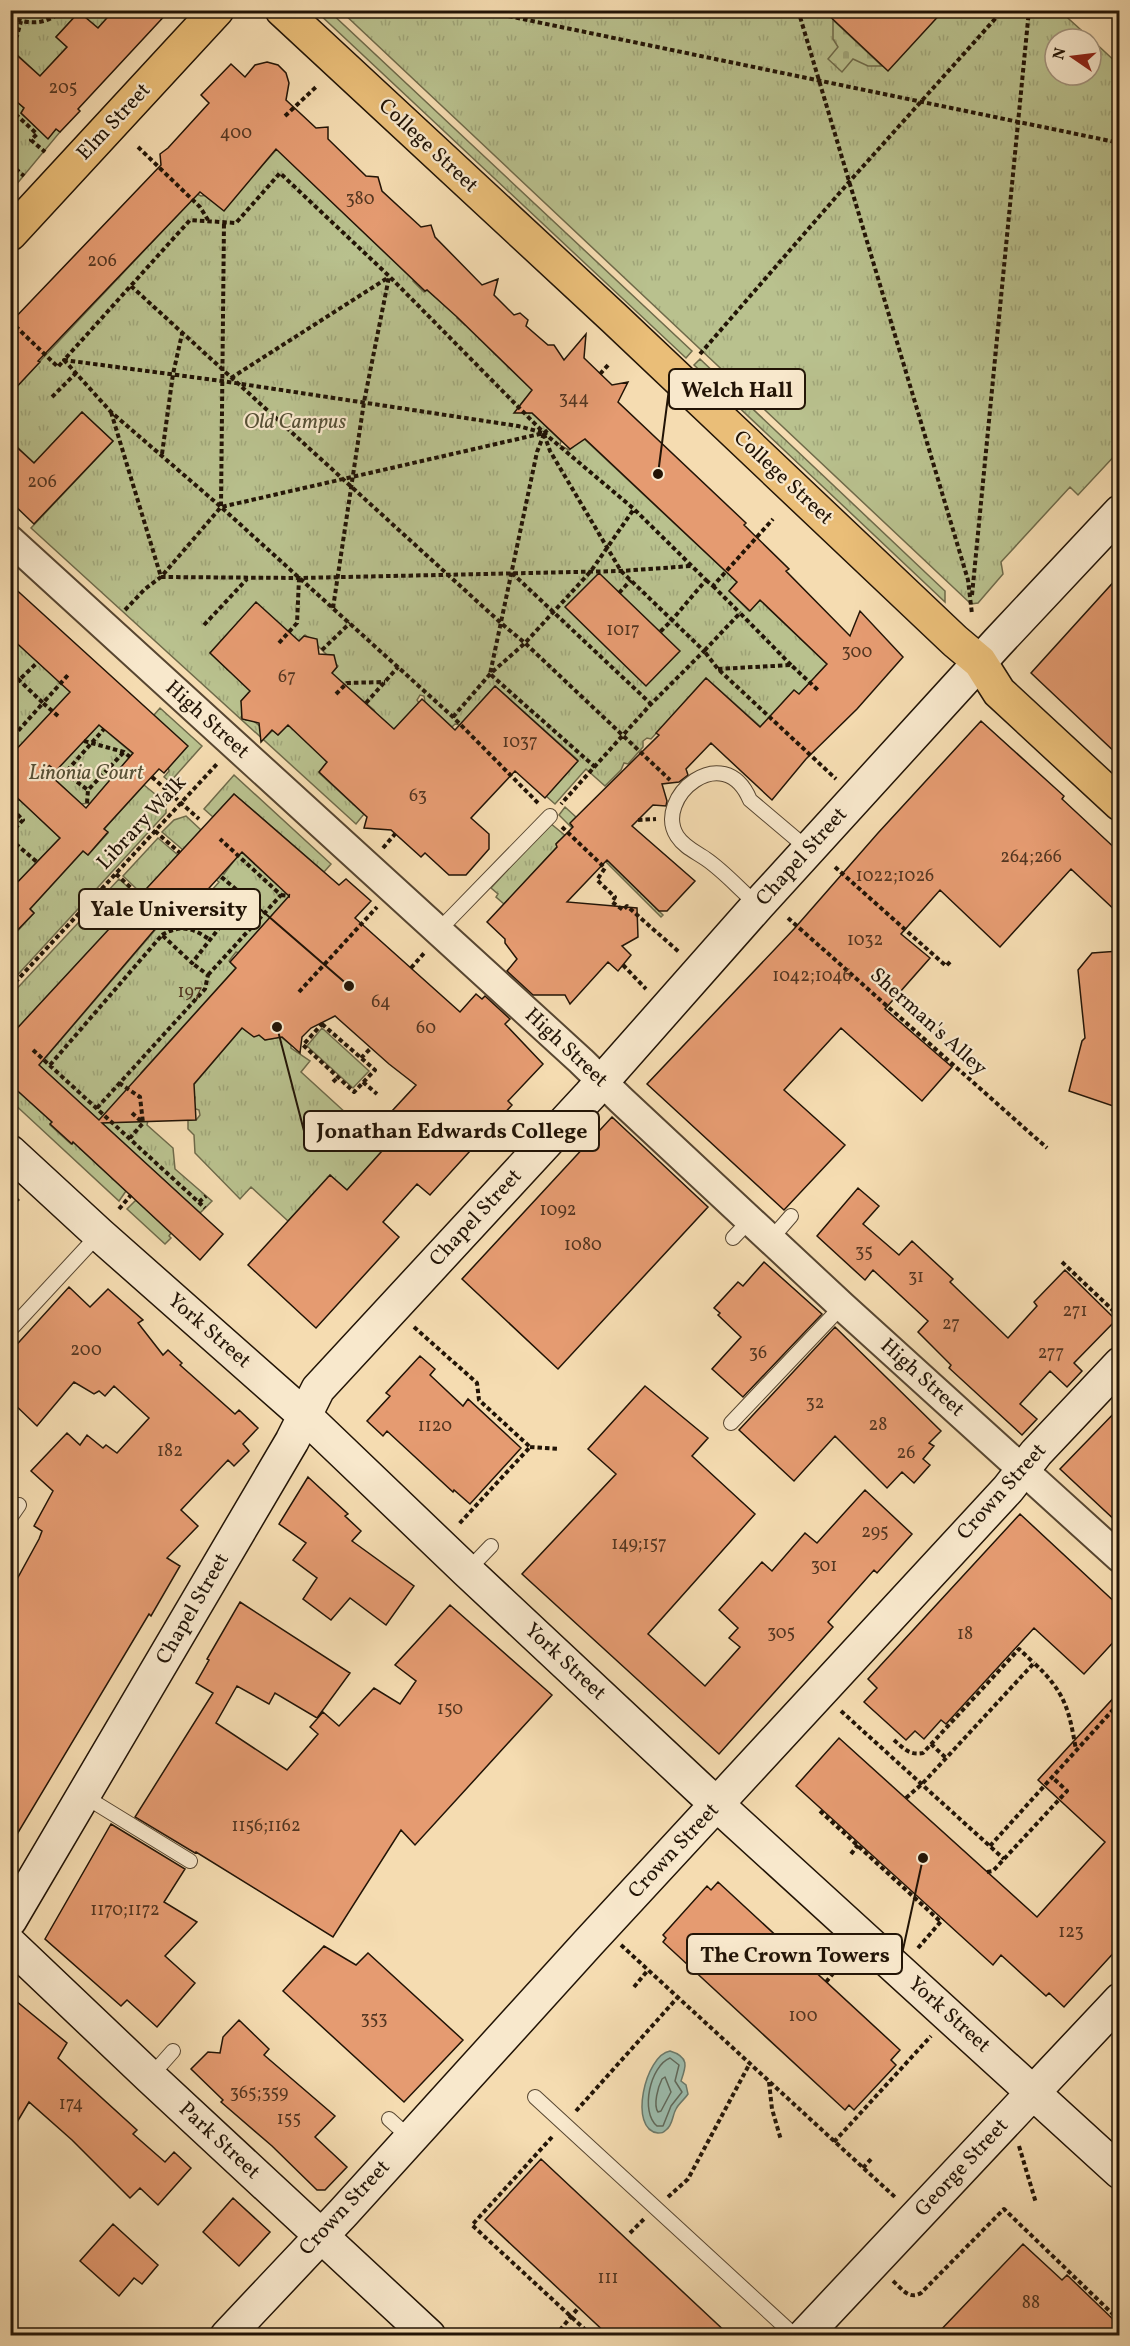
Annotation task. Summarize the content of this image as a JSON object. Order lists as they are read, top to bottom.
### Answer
{
  "streets": {
    "main road": [
      "Elm Street",
      "College Street",
      "Chapel Street",
      "York Street",
      "Crown Street",
      "Park Street",
      "George Street"
    ],
    "street": ["High Street"],
    "path": ["Library Walk", "Sherman's Alley"]
  },
  "crossings": [
    ["College Street", "Chapel Street"],
    ["High Street", "Chapel Street"],
    ["High Street", "Crown Street"],
    ["Chapel Street", "York Street"],
    ["York Street", "Crown Street"],
    ["York Street", "George Street"],
    ["Crown Street", "Park Street"]
  ],
  "parks": ["Old Campus", "Linonia Court"],
  "places": [
    "Welch Hall",
    "Yale University",
    "Jonathan Edwards College",
    "The Crown Towers"
  ],
  "house_numbers": [
    "205",
    "400",
    "380",
    "206",
    "344",
    "206",
    "1017",
    "300",
    "67",
    "1037",
    "63",
    "264;266",
    "1022;1026",
    "1032",
    "1042;1046",
    "197",
    "64",
    "60",
    "1092",
    "1080",
    "35",
    "31",
    "271",
    "27",
    "200",
    "36",
    "277",
    "32",
    "28",
    "1120",
    "182",
    "26",
    "295",
    "149;157",
    "301",
    "305",
    "18",
    "150",
    "1156;1162",
    "1170;1172",
    "123",
    "100",
    "353",
    "365;359",
    "174",
    "155",
    "111",
    "88"
  ],
  "north": "left"
}
